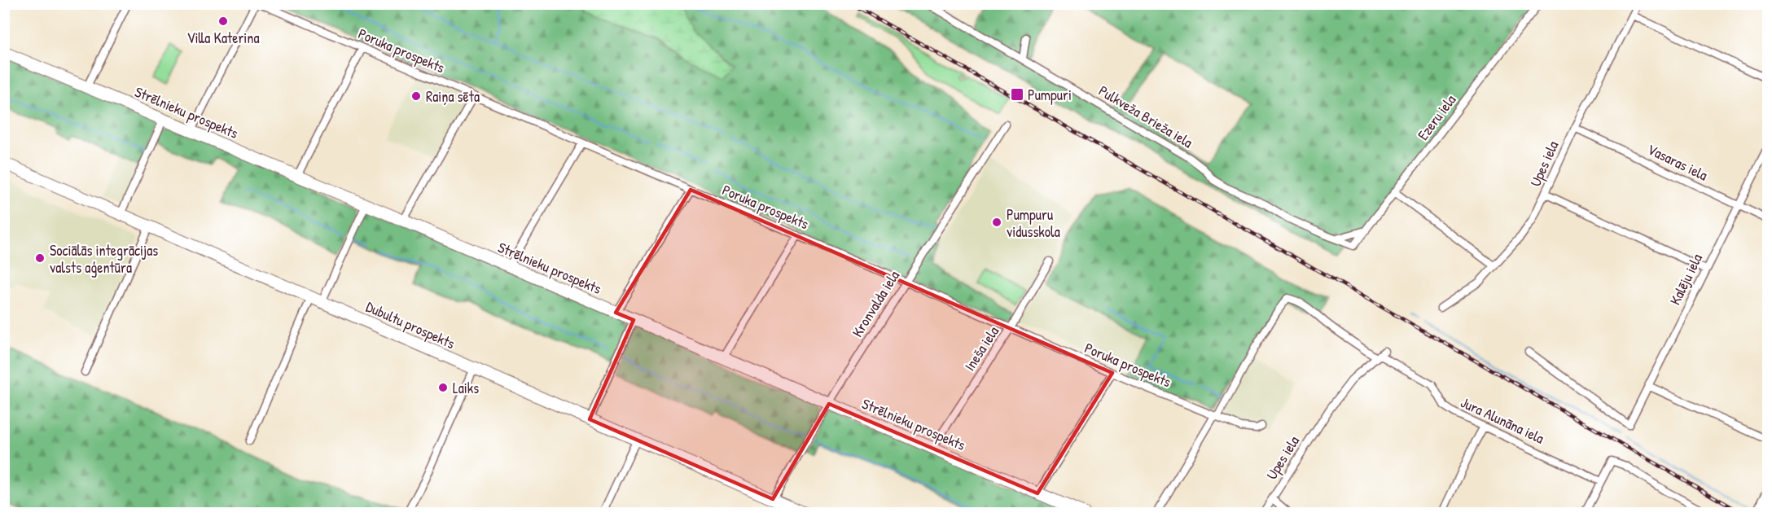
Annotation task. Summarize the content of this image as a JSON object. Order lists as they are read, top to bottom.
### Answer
{
  "streets": {
    "main road": ["Strēlnieku prospekts", "Dubultu prospekts"],
    "street": [
      "Poruka prospekts",
      "Pulkveža Brieža iela",
      "Ezeru iela",
      "Vasaras iela",
      "Upes iela",
      "Kalēju iela",
      "Kronvalda iela",
      "Ineša iela",
      "Jura Alunāna iela"
    ]
  },
  "crossings": [
    ["Poruka prospekts", "Kronvalda iela"],
    ["Poruka prospekts", "Ineša iela"],
    ["Poruka prospekts", "Jura Alunāna iela"],
    ["Strēlnieku prospekts", "Kronvalda iela"],
    ["Strēlnieku prospekts", "Ineša iela"],
    ["Pulkveža Brieža iela", "Ezeru iela"],
    ["Vasaras iela", "Upes iela"],
    ["Vasaras iela", "Kalēju iela"],
    ["Upes iela", "Jura Alunāna iela"],
    ["Kronvalda iela", "Dubultu prospekts"]
  ],
  "places": {
    "other": [
      "Villa Katerina",
      "Raiņa sēta",
      "Pumpuru vidusskola",
      "Sociālās integrācijas valsts aģentūra",
      "Laiks"
    ],
    "transit": ["Pumpuri"]
  }
}
